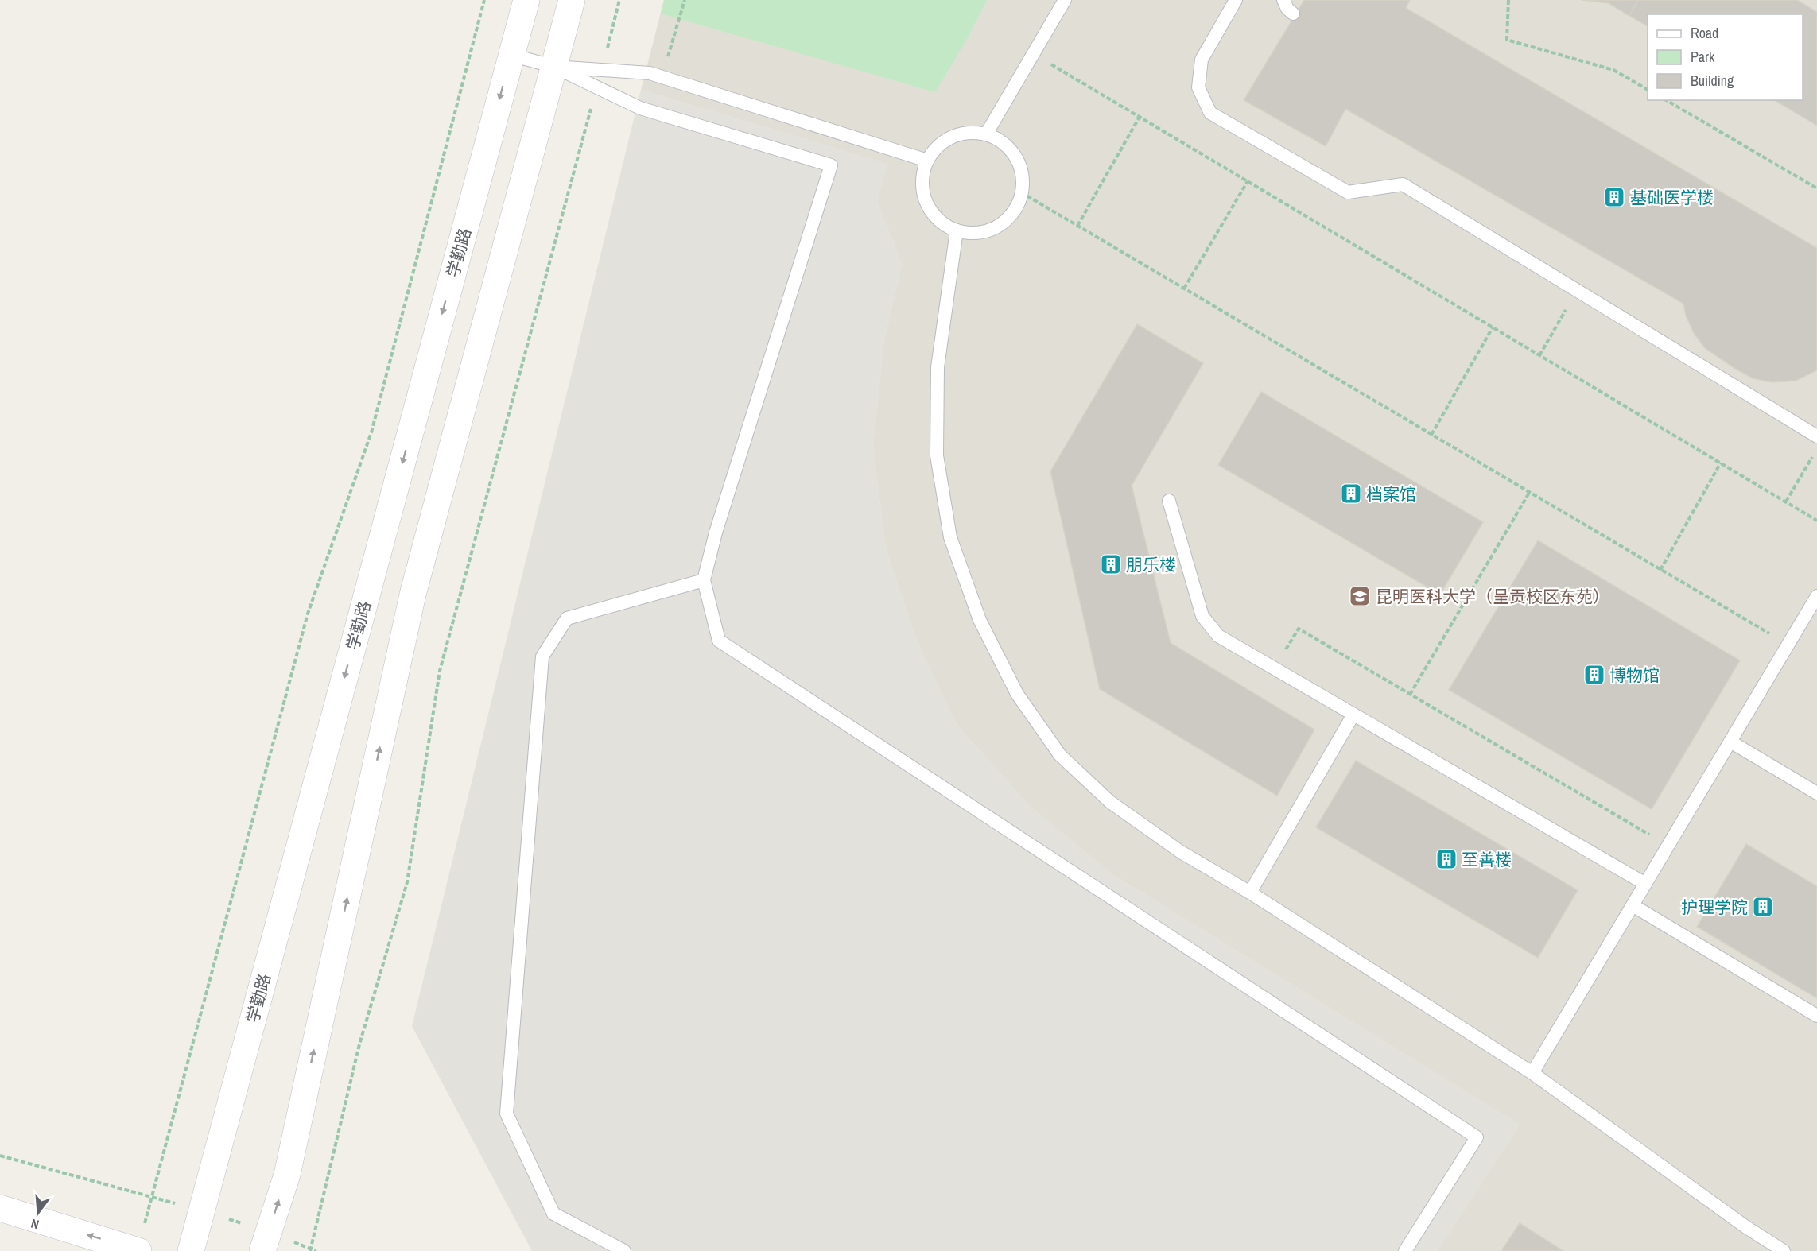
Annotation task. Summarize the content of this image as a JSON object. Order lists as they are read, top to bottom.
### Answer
{
  "streets": {
    "street": ["学勤路"]
  },
  "places": {
    "building": [
      "基础医学楼",
      "档案馆",
      "朋乐楼",
      "博物馆",
      "至善楼",
      "护理学院"
    ],
    "school or university": ["昆明医科大学（呈贡校区东苑）"]
  },
  "legend": ["Road", "Park", "Building"],
  "north": "bottom"
}
